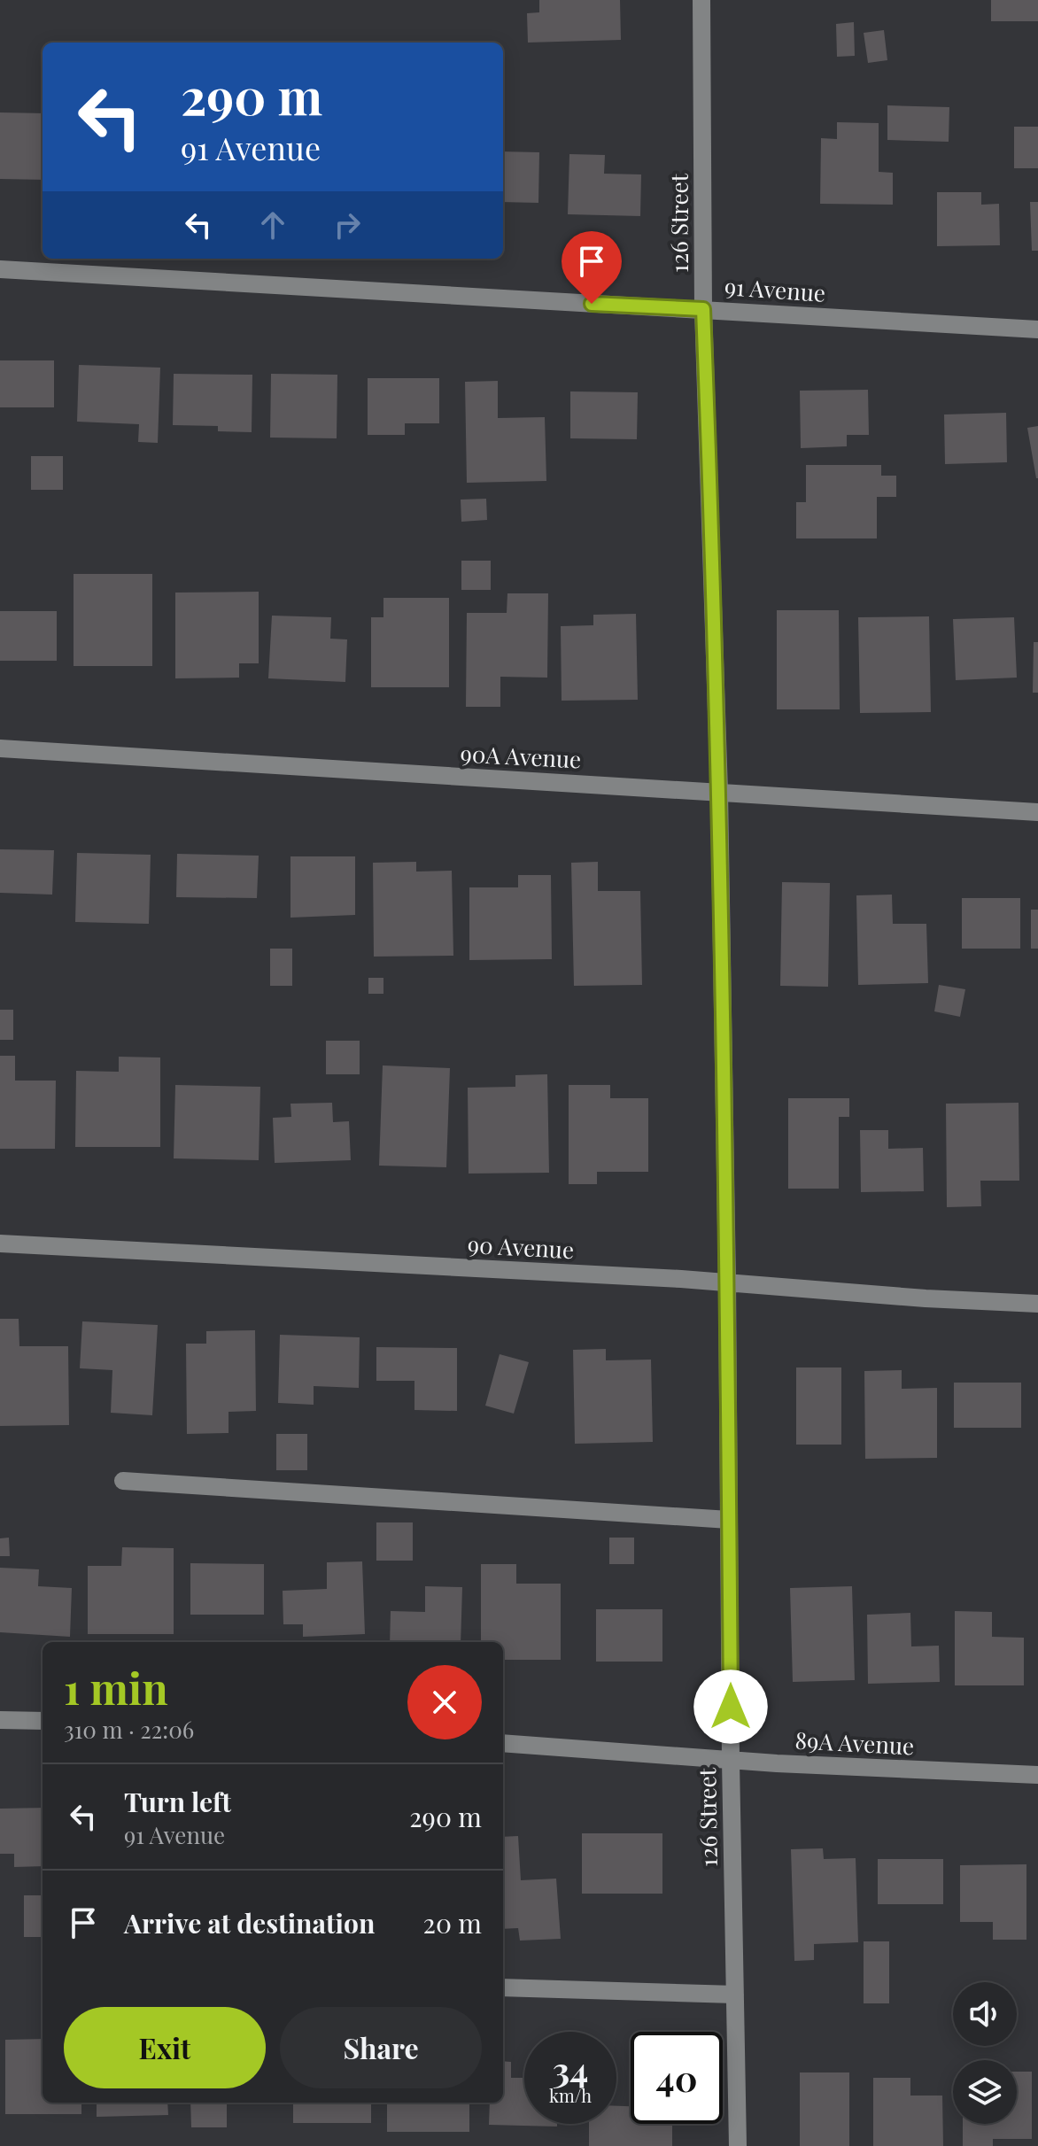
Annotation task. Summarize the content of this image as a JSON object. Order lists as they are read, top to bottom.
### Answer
{
  "streets": {
    "street": [
      "126 Street",
      "91 Avenue",
      "90A Avenue",
      "90 Avenue",
      "89A Avenue"
    ]
  },
  "crossings": [
    ["126 Street", "91 Avenue"],
    ["126 Street", "90A Avenue"],
    ["126 Street", "90 Avenue"],
    ["126 Street", "89A Avenue"]
  ],
  "page": {
    "turn": ["290 m", "91 Avenue"],
    "heading": ["1 min", "310 m · 22:06"],
    "list": [
      {
        "name": "Turn left",
        "note": "91 Avenue",
        "value": "290 m"
      },
      {
        "name": "Arrive at destination",
        "value": "20 m"
      }
    ],
    "buttons": ["Exit", "Share"],
    "speed": "34 km/h",
    "limit": "40"
  }
}
